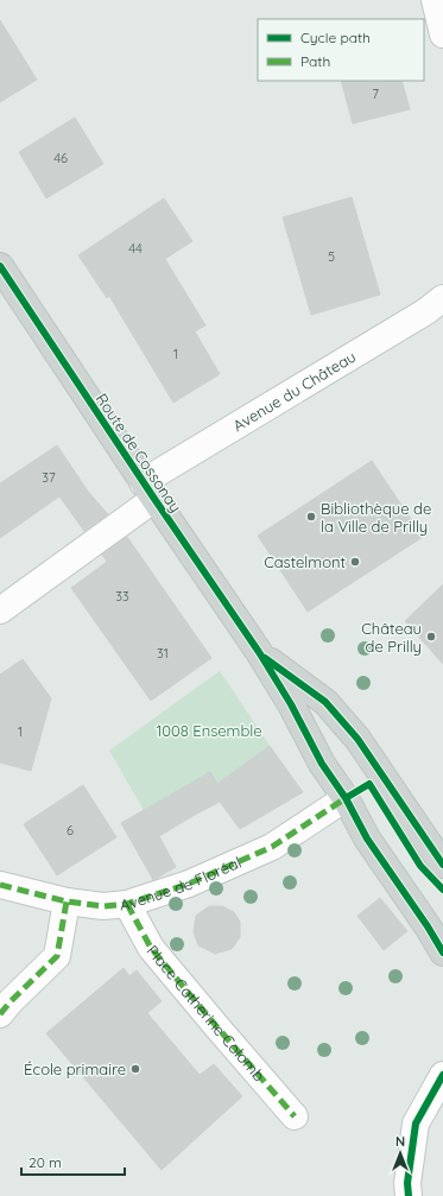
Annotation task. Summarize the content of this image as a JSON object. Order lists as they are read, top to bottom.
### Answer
{
  "streets": {
    "main road": ["Route de Cossonay"],
    "street": ["Avenue du Château", "Avenue de Floréal", "Place Catherine Colomb"]
  },
  "crossings": [
    ["Avenue du Château", "Route de Cossonay"],
    ["Route de Cossonay", "Avenue de Floréal"],
    ["Avenue de Floréal", "Place Catherine Colomb"]
  ],
  "parks": ["1008 Ensemble"],
  "places": [
    "Bibliothèque de la Ville de Prilly",
    "Castelmont",
    "Château de Prilly",
    "École primaire"
  ],
  "house_numbers": [
    "7",
    "46",
    "44",
    "5",
    "1",
    "37",
    "33",
    "31",
    "1",
    "6"
  ],
  "legend": ["Cycle path", "Path"],
  "scale_bar": "20 m",
  "north": "top"
}
